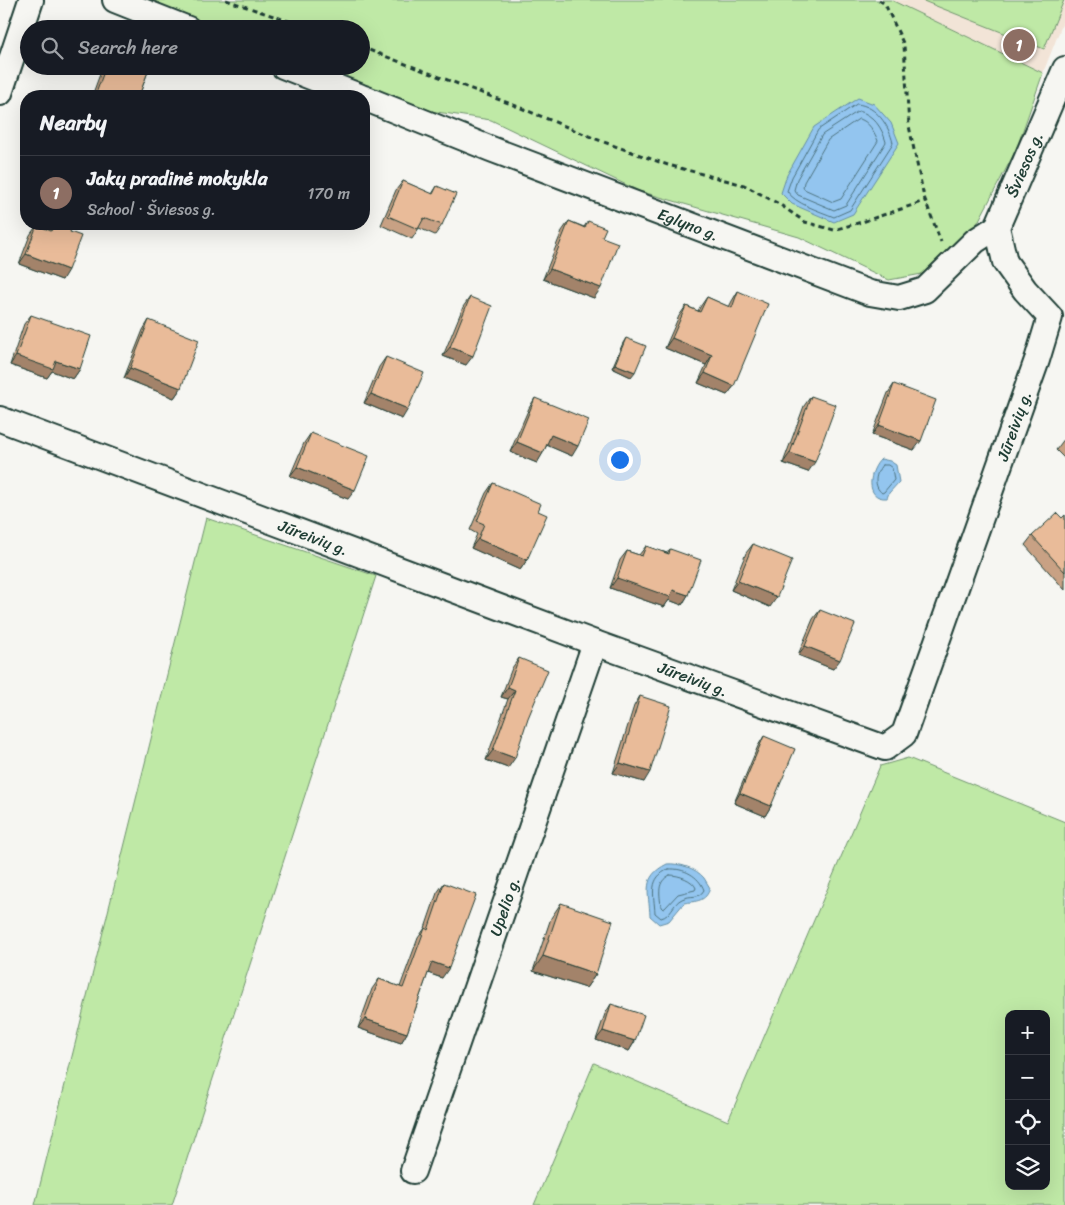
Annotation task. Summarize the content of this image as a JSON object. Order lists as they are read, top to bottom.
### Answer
{
  "streets": {
    "street": [
      "Šviesos g.",
      "Eglyno g.",
      "Jūreivių g.",
      "Upelio g."
    ]
  },
  "crossings": [
    ["Šviesos g.", "Eglyno g."],
    ["Šviesos g.", "Jūreivių g."],
    ["Eglyno g.", "Jūreivių g."],
    ["Jūreivių g.", "Upelio g."]
  ],
  "page": {
    "search": "Search here",
    "pins": "1",
    "heading": "Nearby",
    "list": [
      {
        "mark": "1",
        "name": "Jakų pradinė mokykla",
        "note": "School · Šviesos g.",
        "value": "170 m"
      }
    ],
    "map_buttons": ["+", "−"]
  }
}
